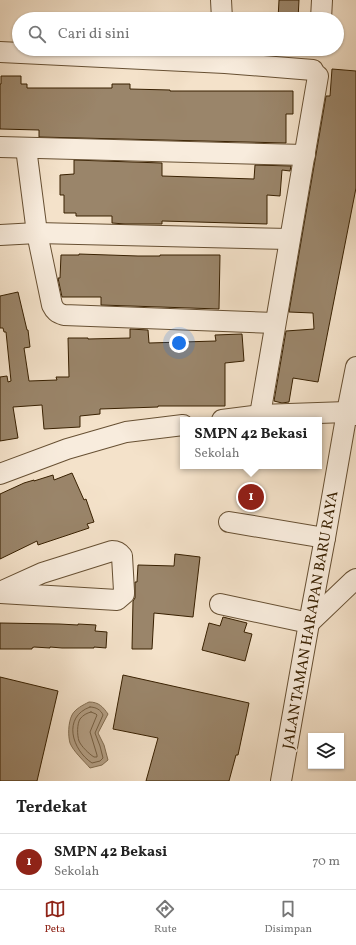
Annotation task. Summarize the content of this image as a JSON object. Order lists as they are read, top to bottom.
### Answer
{
  "streets": {
    "street": ["JALAN TAMAN HARAPAN BARU RAYA"]
  },
  "page": {
    "search": "Cari di sini",
    "popup": ["SMPN 42 Bekasi", "Sekolah"],
    "pins": "1",
    "heading": "Terdekat",
    "list": [
      {
        "mark": "1",
        "name": "SMPN 42 Bekasi",
        "note": "Sekolah",
        "value": "70 m"
      }
    ],
    "nav": ["Peta", "Rute", "Disimpan"]
  }
}
